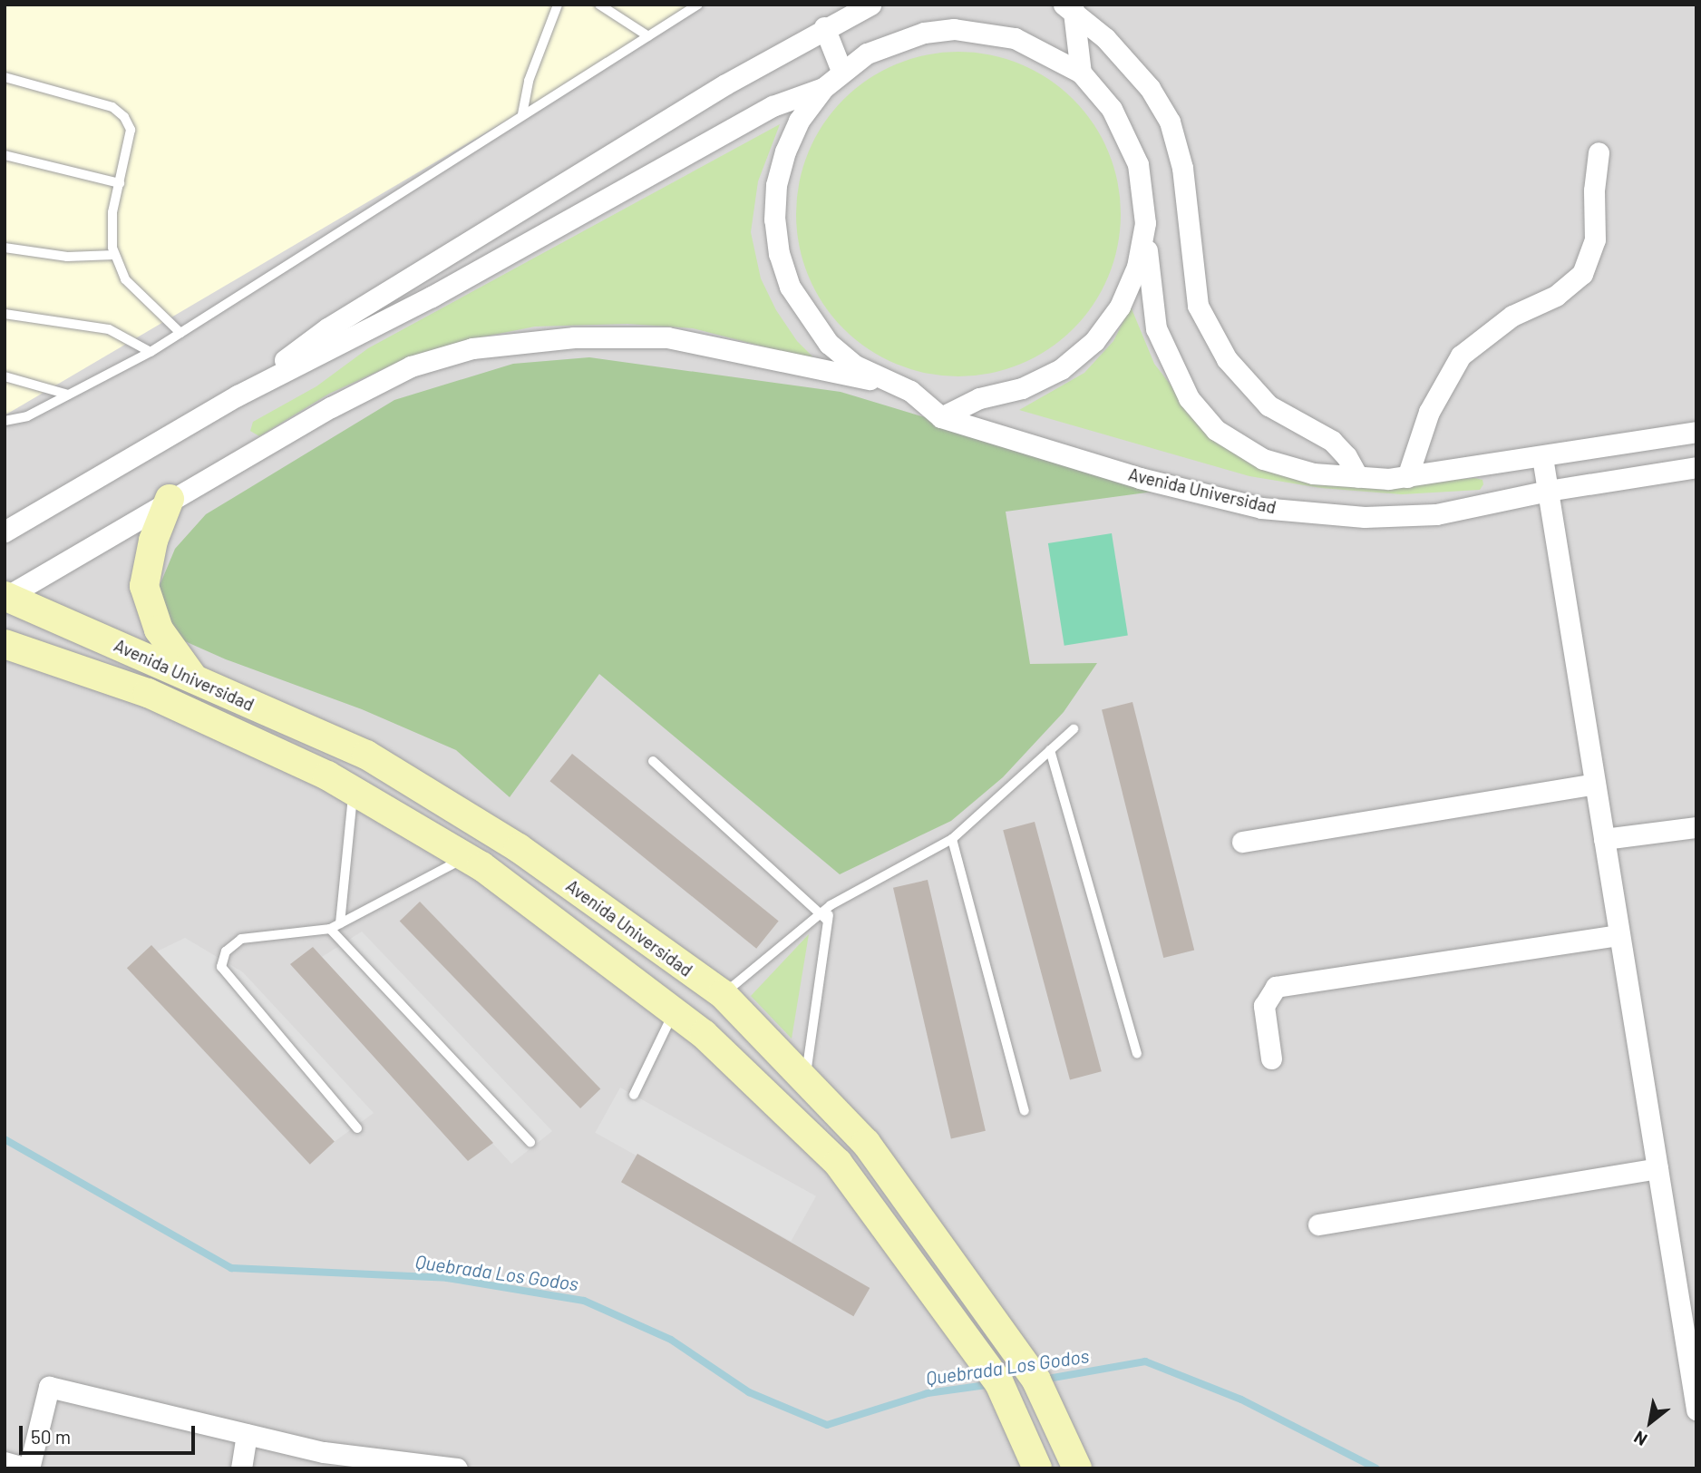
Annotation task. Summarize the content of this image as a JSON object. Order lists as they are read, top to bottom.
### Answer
{
  "streets": {
    "street": ["Avenida Universidad"]
  },
  "water": ["Quebrada Los Godos"],
  "scale_bar": "50 m",
  "north": "bottom left"
}
